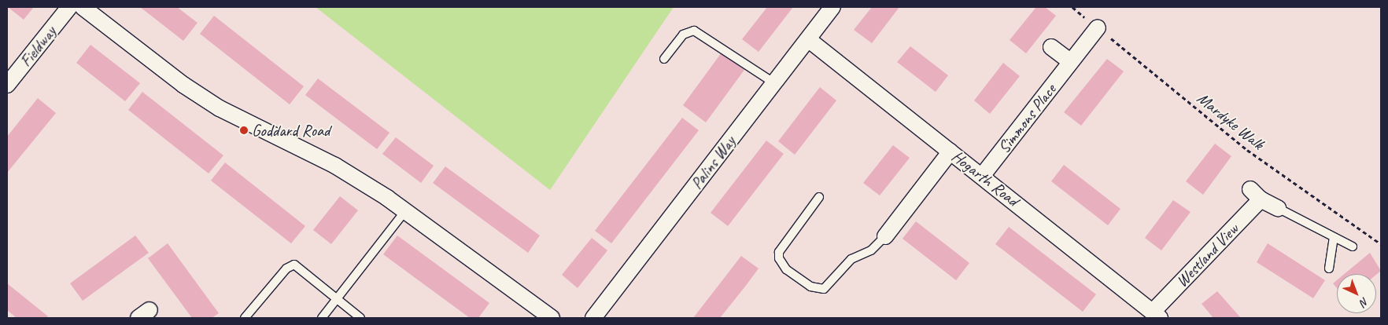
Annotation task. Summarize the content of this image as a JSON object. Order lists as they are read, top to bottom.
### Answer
{
  "streets": {
    "street": [
      "Fieldway",
      "Simmons Place",
      "Palins Way",
      "Hogarth Road",
      "Westland View"
    ],
    "path": ["Mardyke Walk"]
  },
  "crossings": [
    ["Simmons Place", "Mardyke Walk"],
    ["Simmons Place", "Hogarth Road"],
    ["Palins Way", "Hogarth Road"],
    ["Hogarth Road", "Westland View"]
  ],
  "places": ["Goddard Road"],
  "north": "bottom right"
}
